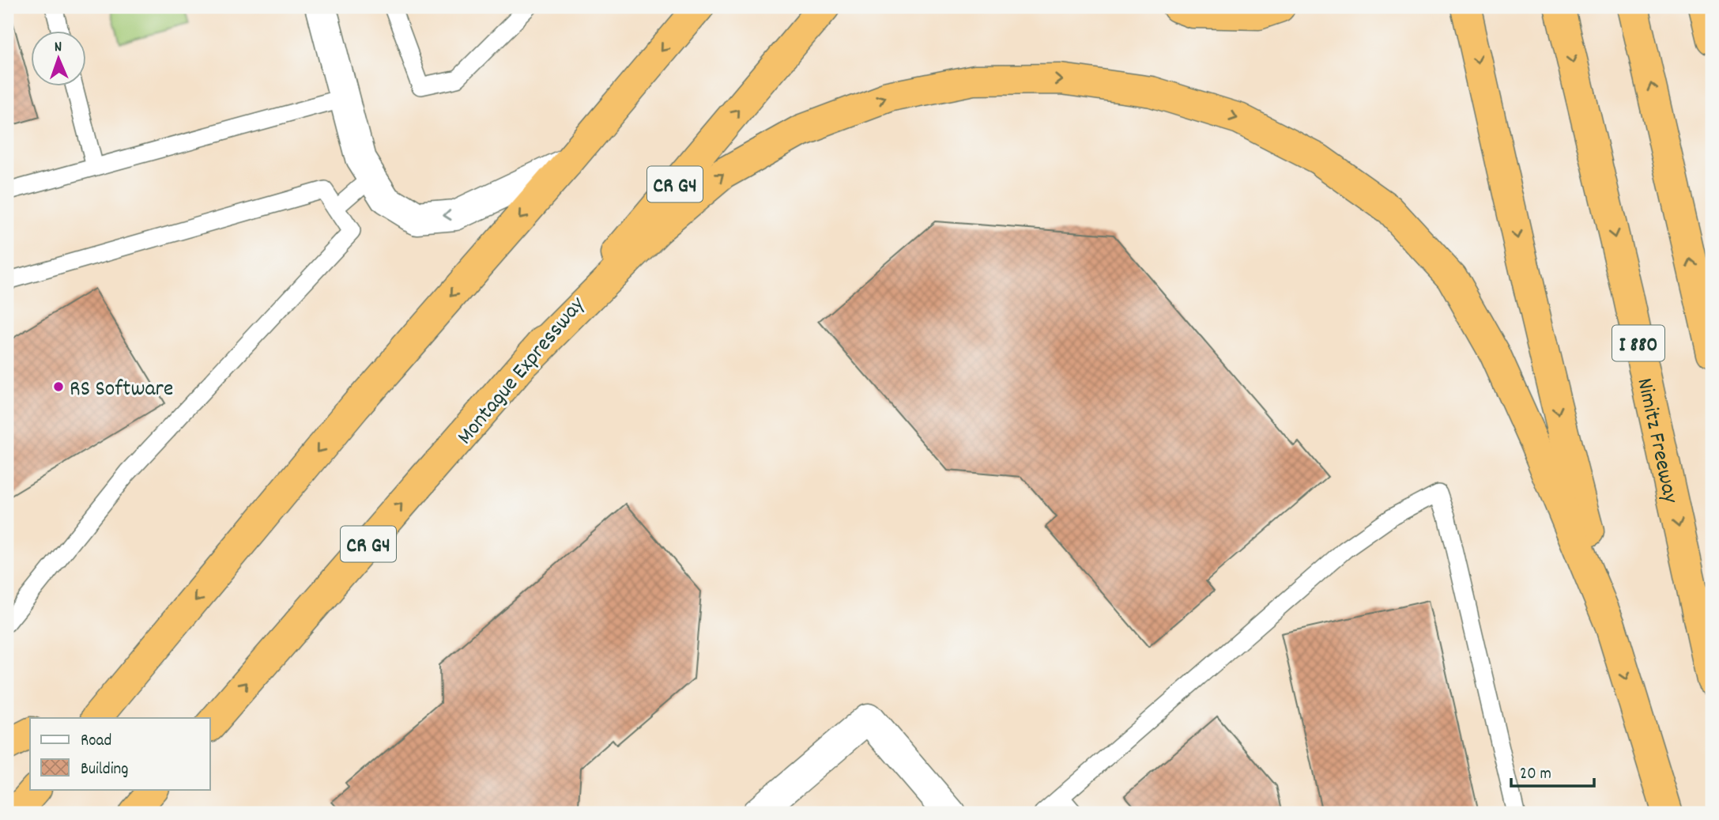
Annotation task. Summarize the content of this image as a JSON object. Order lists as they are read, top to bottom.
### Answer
{
  "streets": {
    "highway": [
      "CR G4",
      "I 880",
      "Montague Expressway",
      "Nimitz Freeway"
    ]
  },
  "places": ["RS Software"],
  "legend": ["Road", "Building"],
  "scale_bar": "20 m",
  "north": "top"
}
